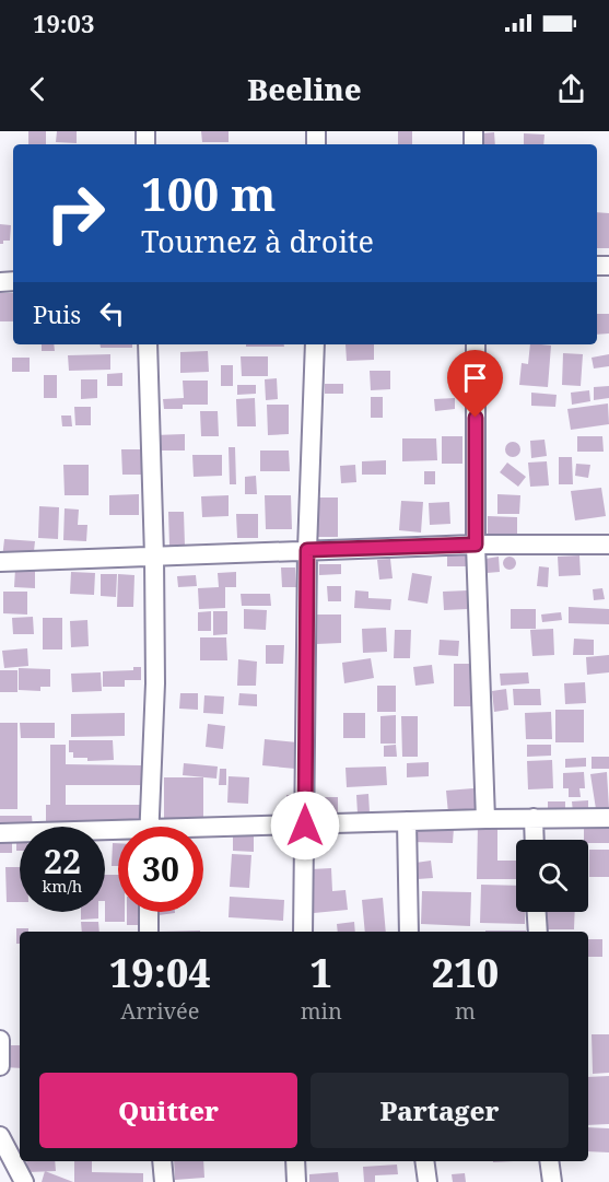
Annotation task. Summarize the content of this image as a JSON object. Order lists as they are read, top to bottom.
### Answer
{
  "page": {
    "status": "19:03",
    "header": "Beeline",
    "turn": ["100 m", "Tournez à droite"],
    "then": "Puis",
    "speed": "22 km/h",
    "limit": "30",
    "eta": [
      "19:04",
      "Arrivée",
      "1",
      "min",
      "210",
      "m"
    ],
    "buttons": ["Quitter", "Partager"]
  }
}
